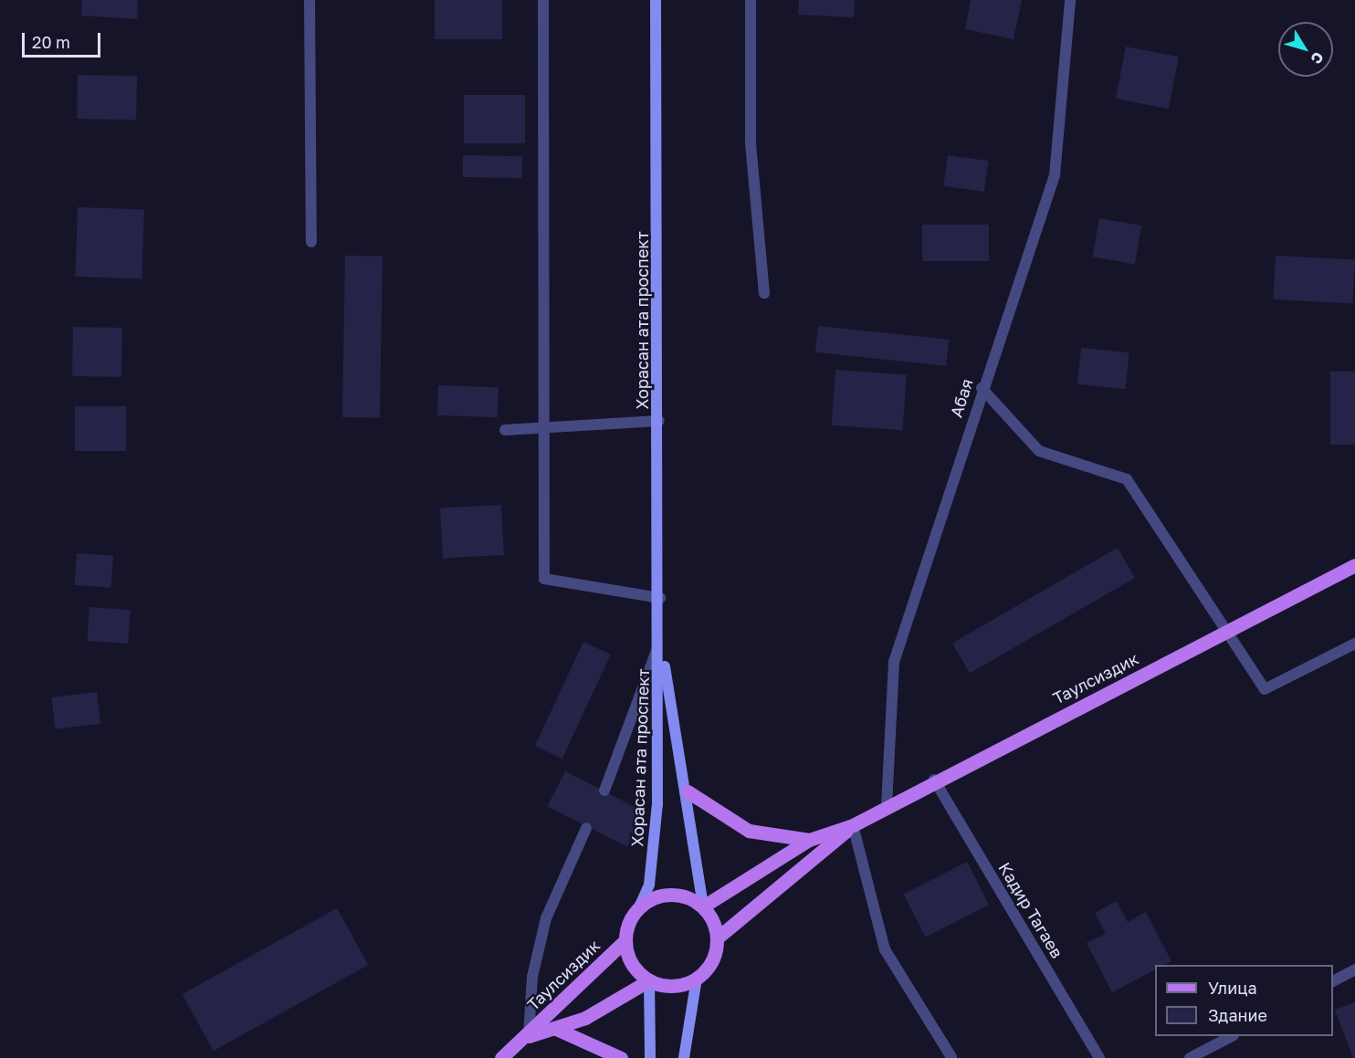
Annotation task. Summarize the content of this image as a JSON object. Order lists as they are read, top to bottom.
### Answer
{
  "streets": {
    "main road": ["Хорасан ата проспект", "Таулсиздик"],
    "street": ["Абая", "Кадир Тагаев"]
  },
  "crossings": [
    ["Хорасан ата проспект", "Таулсиздик"],
    ["Абая", "Таулсиздик"],
    ["Таулсиздик", "Кадир Тагаев"]
  ],
  "legend": ["Улица", "Здание"],
  "scale_bar": "20 m",
  "north": "bottom right"
}
